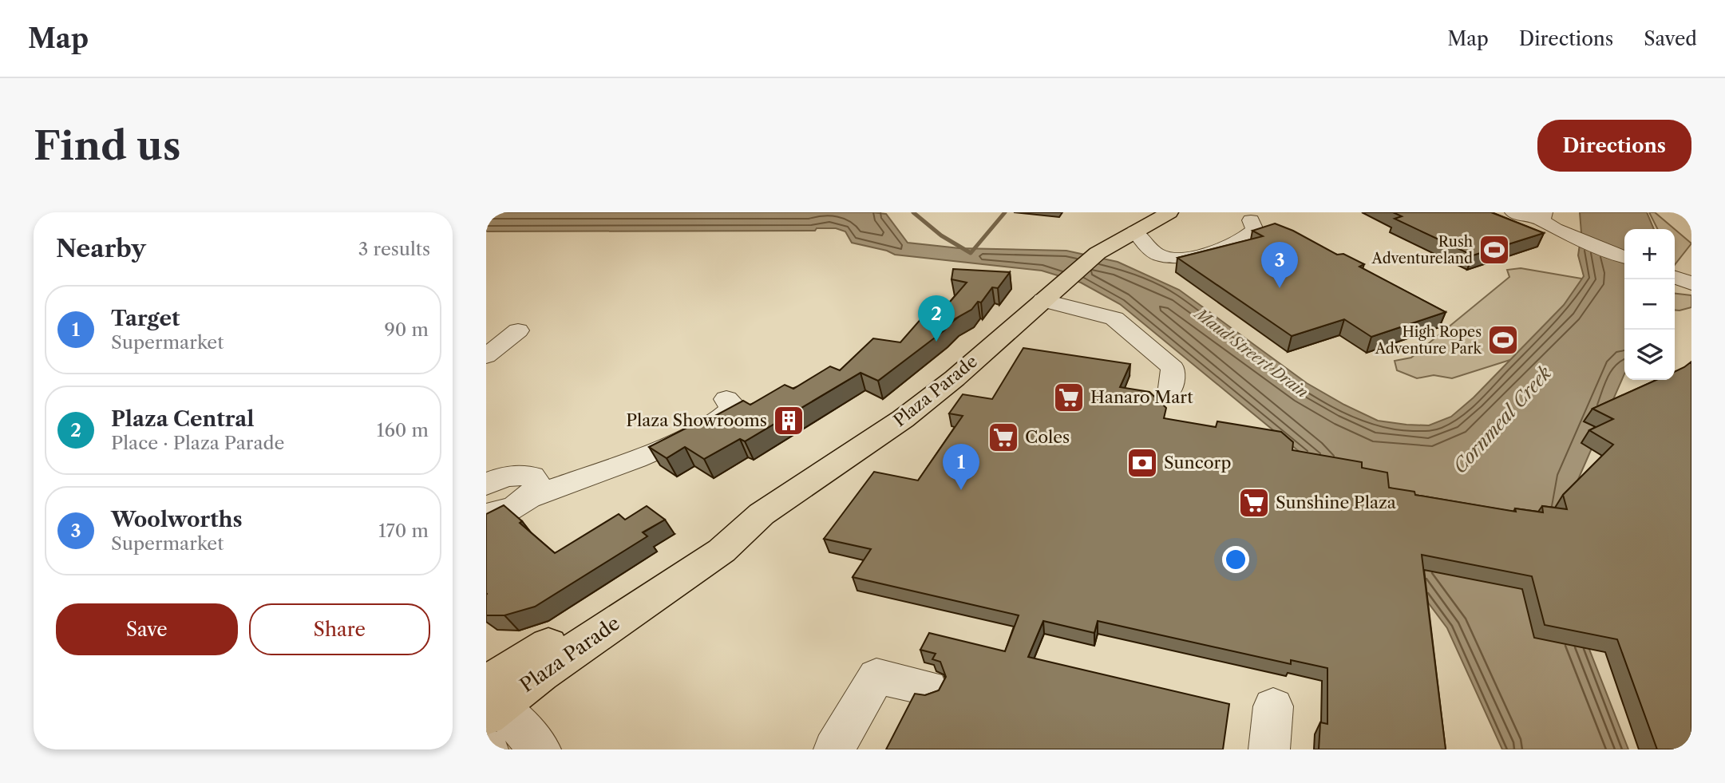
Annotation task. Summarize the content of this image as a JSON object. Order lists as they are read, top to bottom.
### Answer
{
  "streets": {
    "main road": ["Plaza Parade"]
  },
  "water": ["Maud Streert Drain", "Cornmeal Creek"],
  "places": {
    "sports": ["Rush Adventureland", "High Ropes Adventure Park"],
    "supermarket": ["Hanaro Mart", "Coles", "Sunshine Plaza"],
    "building": ["Plaza Showrooms"],
    "bank": ["Suncorp"]
  },
  "page": {
    "header": "Map",
    "nav": ["Map", "Directions", "Saved"],
    "buttons": [
      "Directions",
      ["Save", "Share"]
    ],
    "title": "Find us",
    "heading": ["Nearby", "3 results"],
    "map_buttons": ["+", "−"],
    "pins": ["3", "2", "1"],
    "list": [
      {
        "mark": "1",
        "name": "Target",
        "note": "Supermarket",
        "value": "90 m"
      },
      {
        "mark": "2",
        "name": "Plaza Central",
        "note": "Place · Plaza Parade",
        "value": "160 m"
      },
      {
        "mark": "3",
        "name": "Woolworths",
        "note": "Supermarket",
        "value": "170 m"
      }
    ]
  }
}
